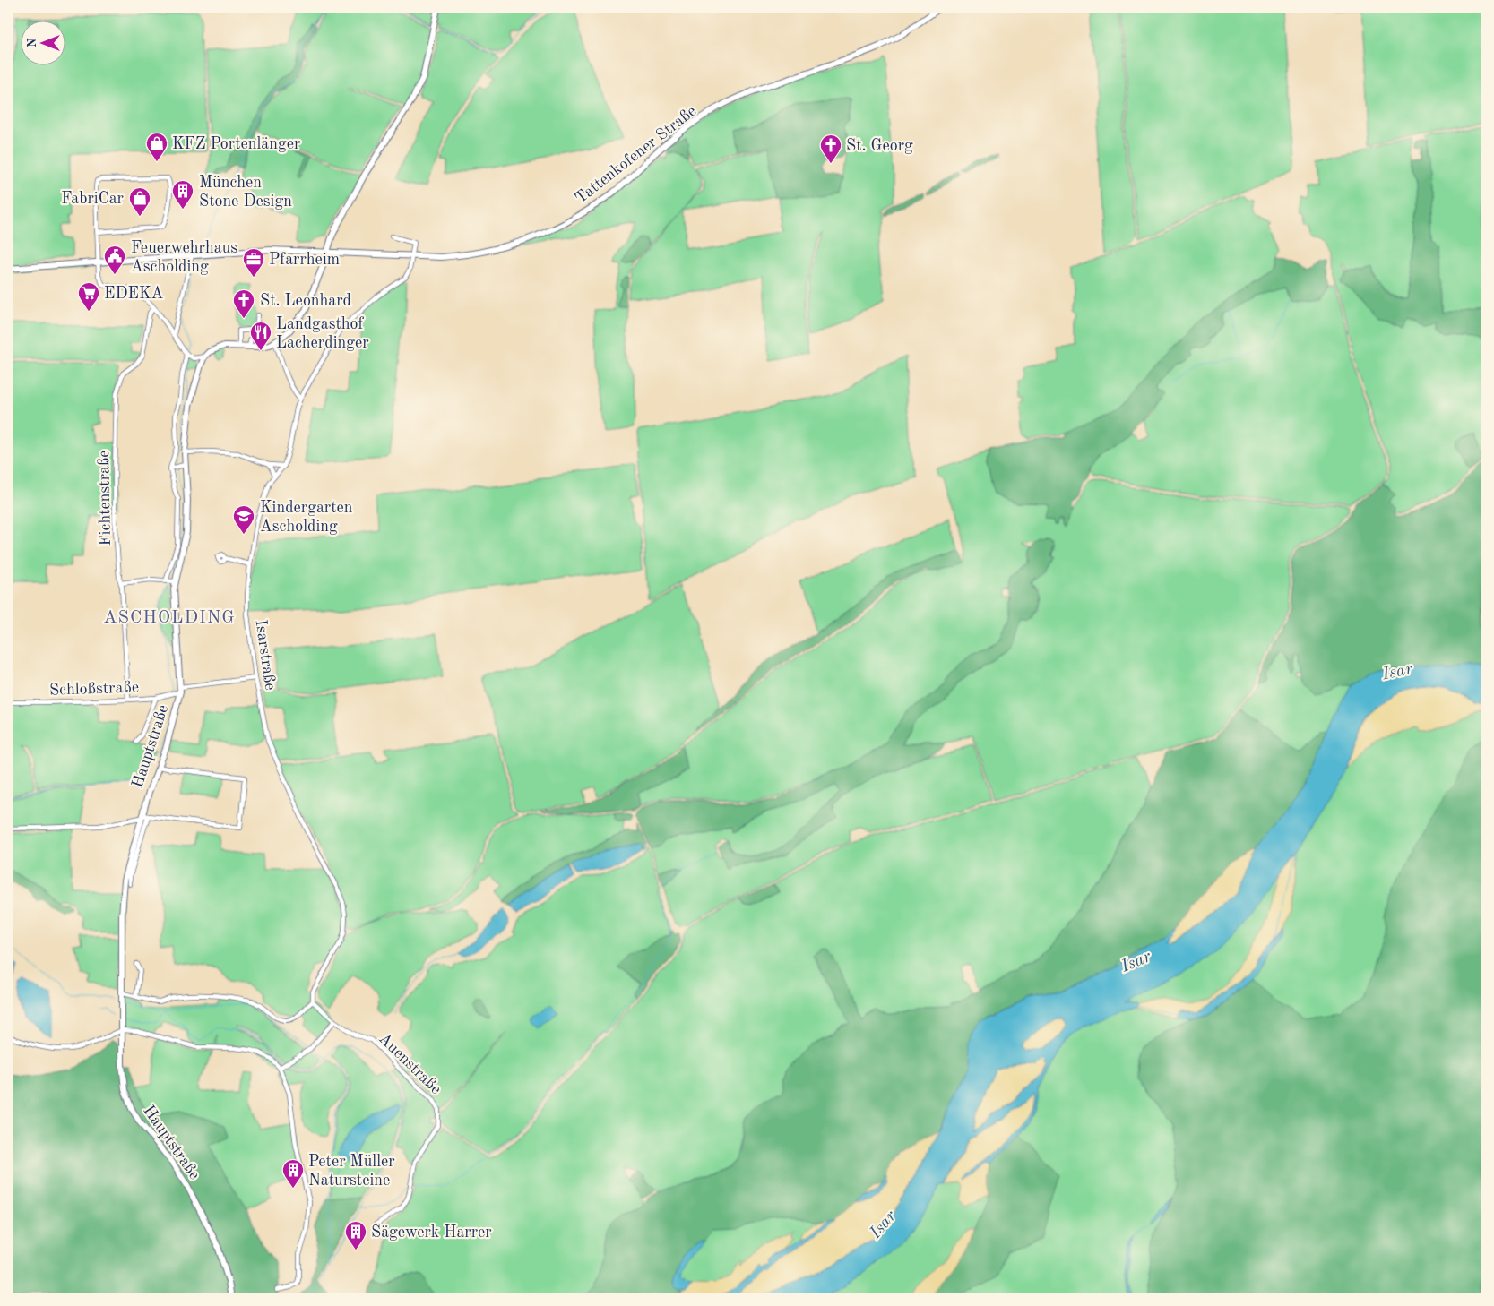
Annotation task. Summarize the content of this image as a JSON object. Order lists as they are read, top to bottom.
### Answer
{
  "streets": {
    "main road": ["Tattenkofener Straße", "Hauptstraße"],
    "street": [
      "Fichtenstraße",
      "Isarstraße",
      "Schloßstraße",
      "Auenstraße"
    ]
  },
  "crossings": [
    ["Tattenkofener Straße", "Isarstraße"],
    ["Fichtenstraße", "Schloßstraße"],
    ["Isarstraße", "Schloßstraße"],
    ["Schloßstraße", "Hauptstraße"]
  ],
  "districts": ["ASCHOLDING"],
  "water": ["Isar"],
  "places": {
    "shop": ["KFZ Portenlänger", "FabriCar"],
    "church": ["St. Georg", "St. Leonhard"],
    "building": ["München Stone Design", "Peter Müller Natursteine", "Sägewerk Harrer"],
    "public building": ["Feuerwehrhaus Ascholding"],
    "office": ["Pfarrheim"],
    "supermarket": ["EDEKA"],
    "restaurant": ["Landgasthof Lacherdinger"],
    "school or university": ["Kindergarten Ascholding"]
  },
  "north": "left"
}
